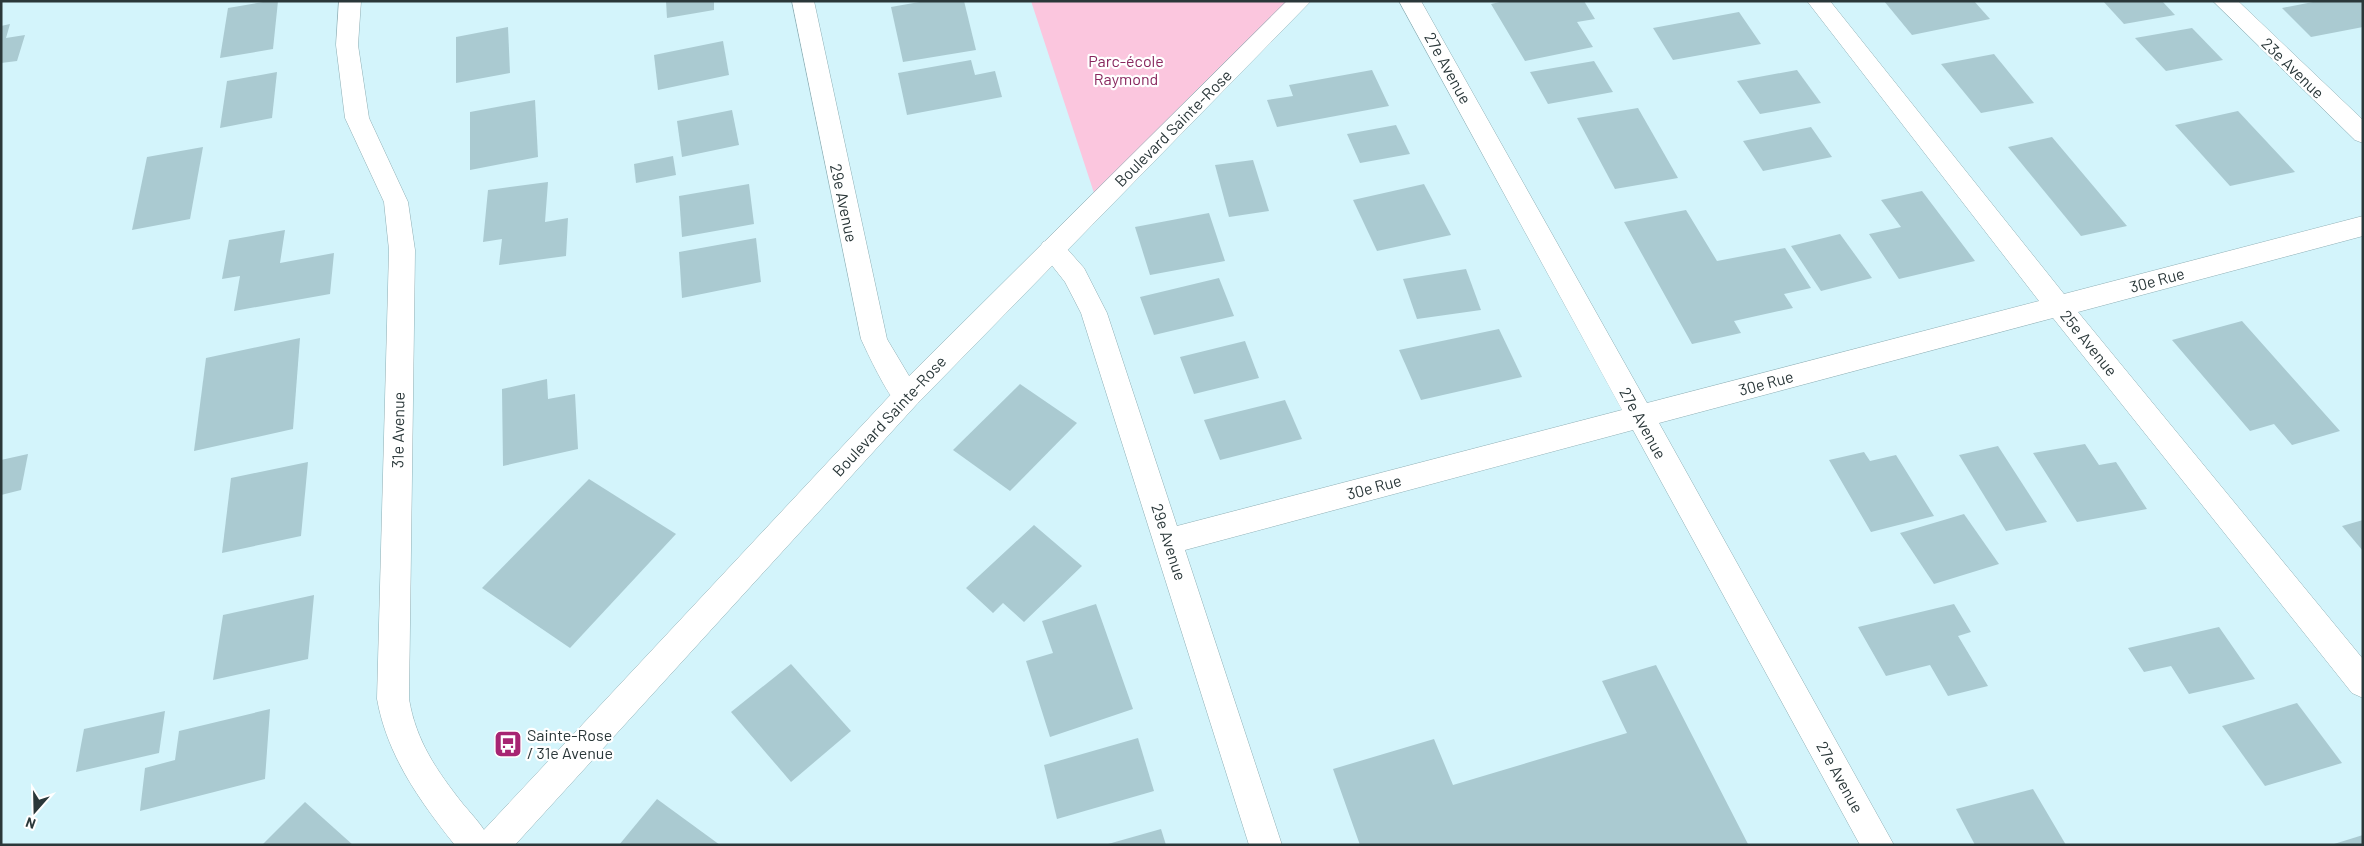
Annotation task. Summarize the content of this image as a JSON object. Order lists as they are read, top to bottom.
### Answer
{
  "streets": {
    "street": [
      "27e Avenue",
      "23e Avenue",
      "Boulevard Sainte-Rose",
      "29e Avenue",
      "30e Rue",
      "25e Avenue",
      "31e Avenue"
    ]
  },
  "crossings": [
    ["27e Avenue", "30e Rue"],
    ["Boulevard Sainte-Rose", "29e Avenue"],
    ["29e Avenue", "30e Rue"],
    ["30e Rue", "25e Avenue"]
  ],
  "parks": ["Parc-école Raymond"],
  "places": {
    "bus stop": ["Sainte-Rose / 31e Avenue"]
  },
  "north": "bottom"
}
